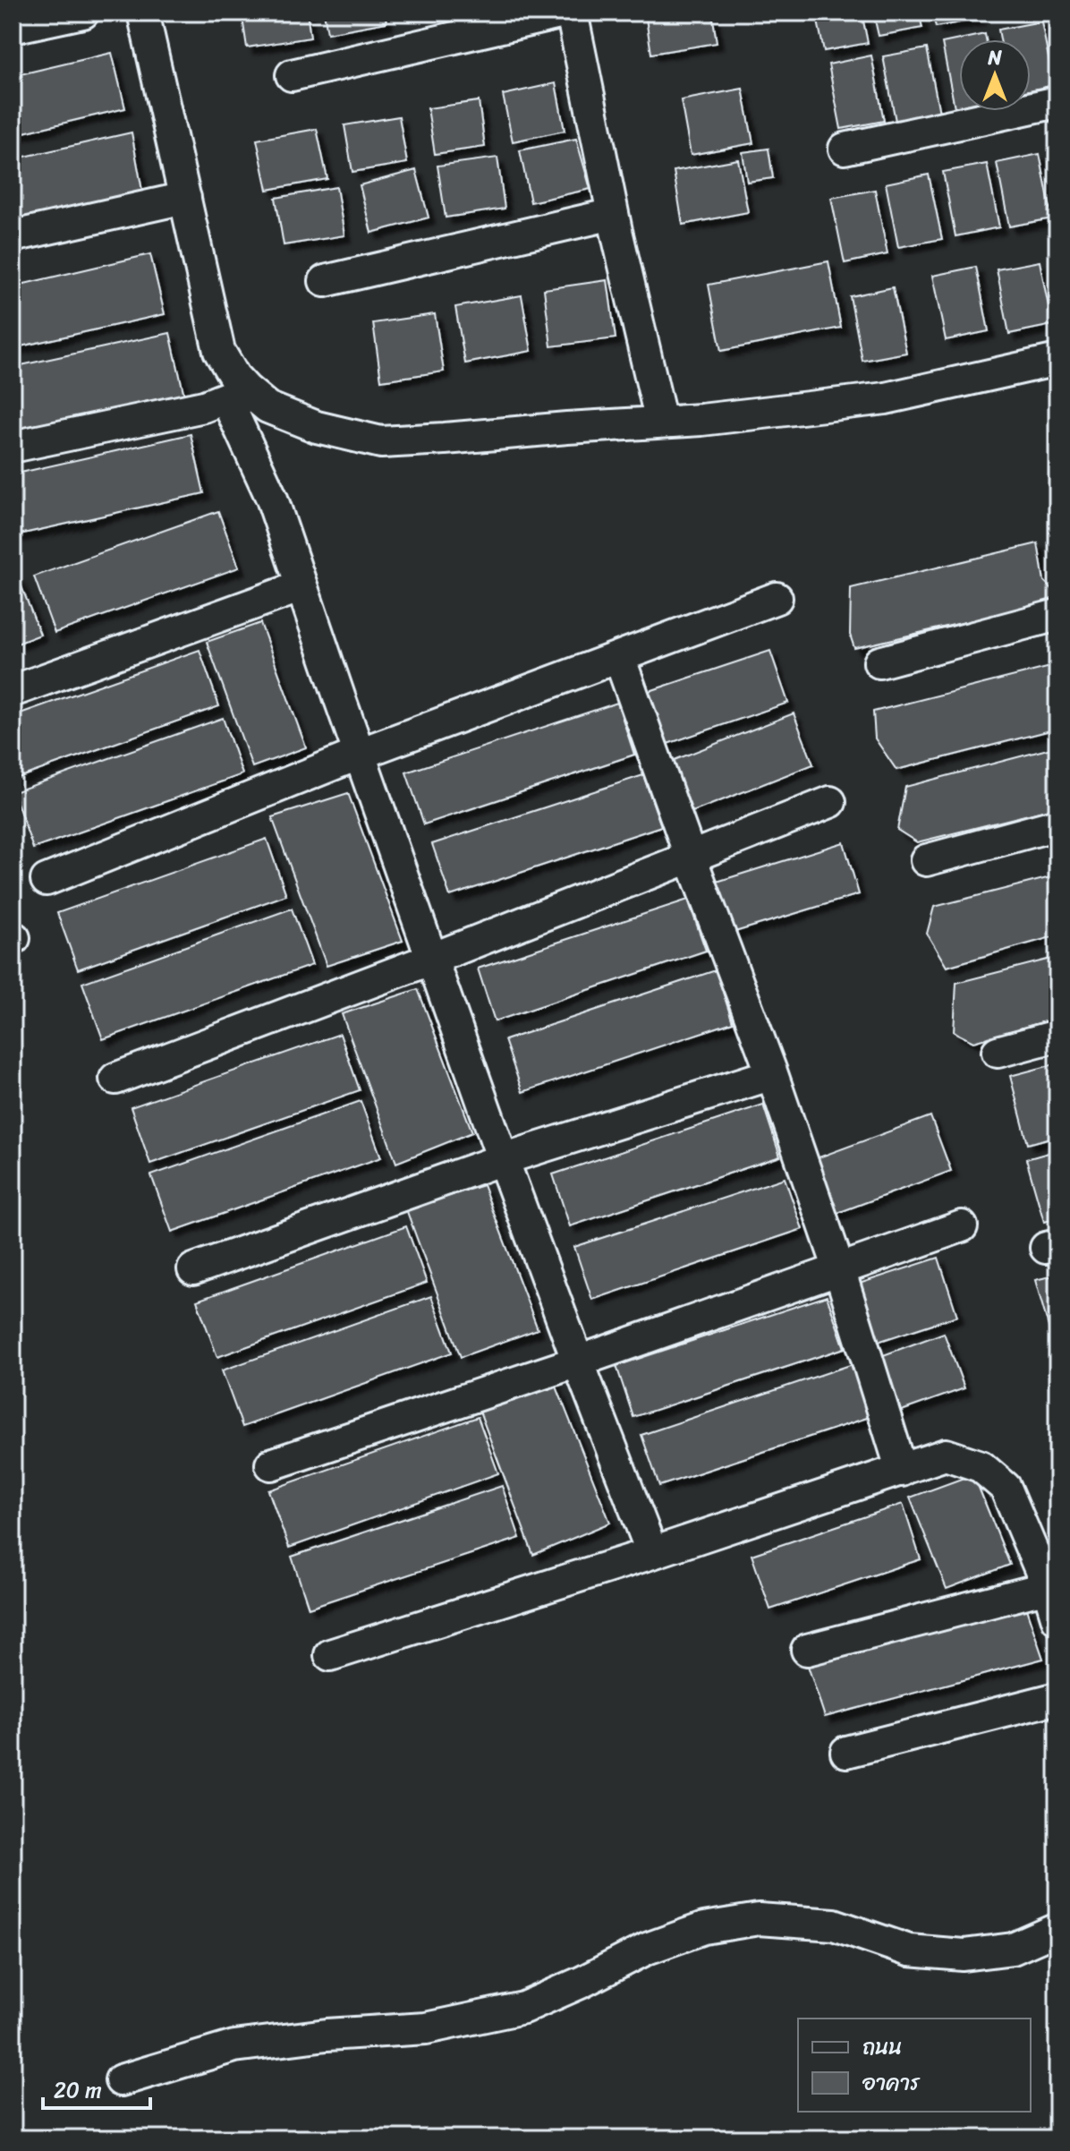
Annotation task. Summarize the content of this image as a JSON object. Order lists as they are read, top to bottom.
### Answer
{
  "legend": ["ถนน", "อาคาร"],
  "scale_bar": "20 m",
  "north": "top"
}
